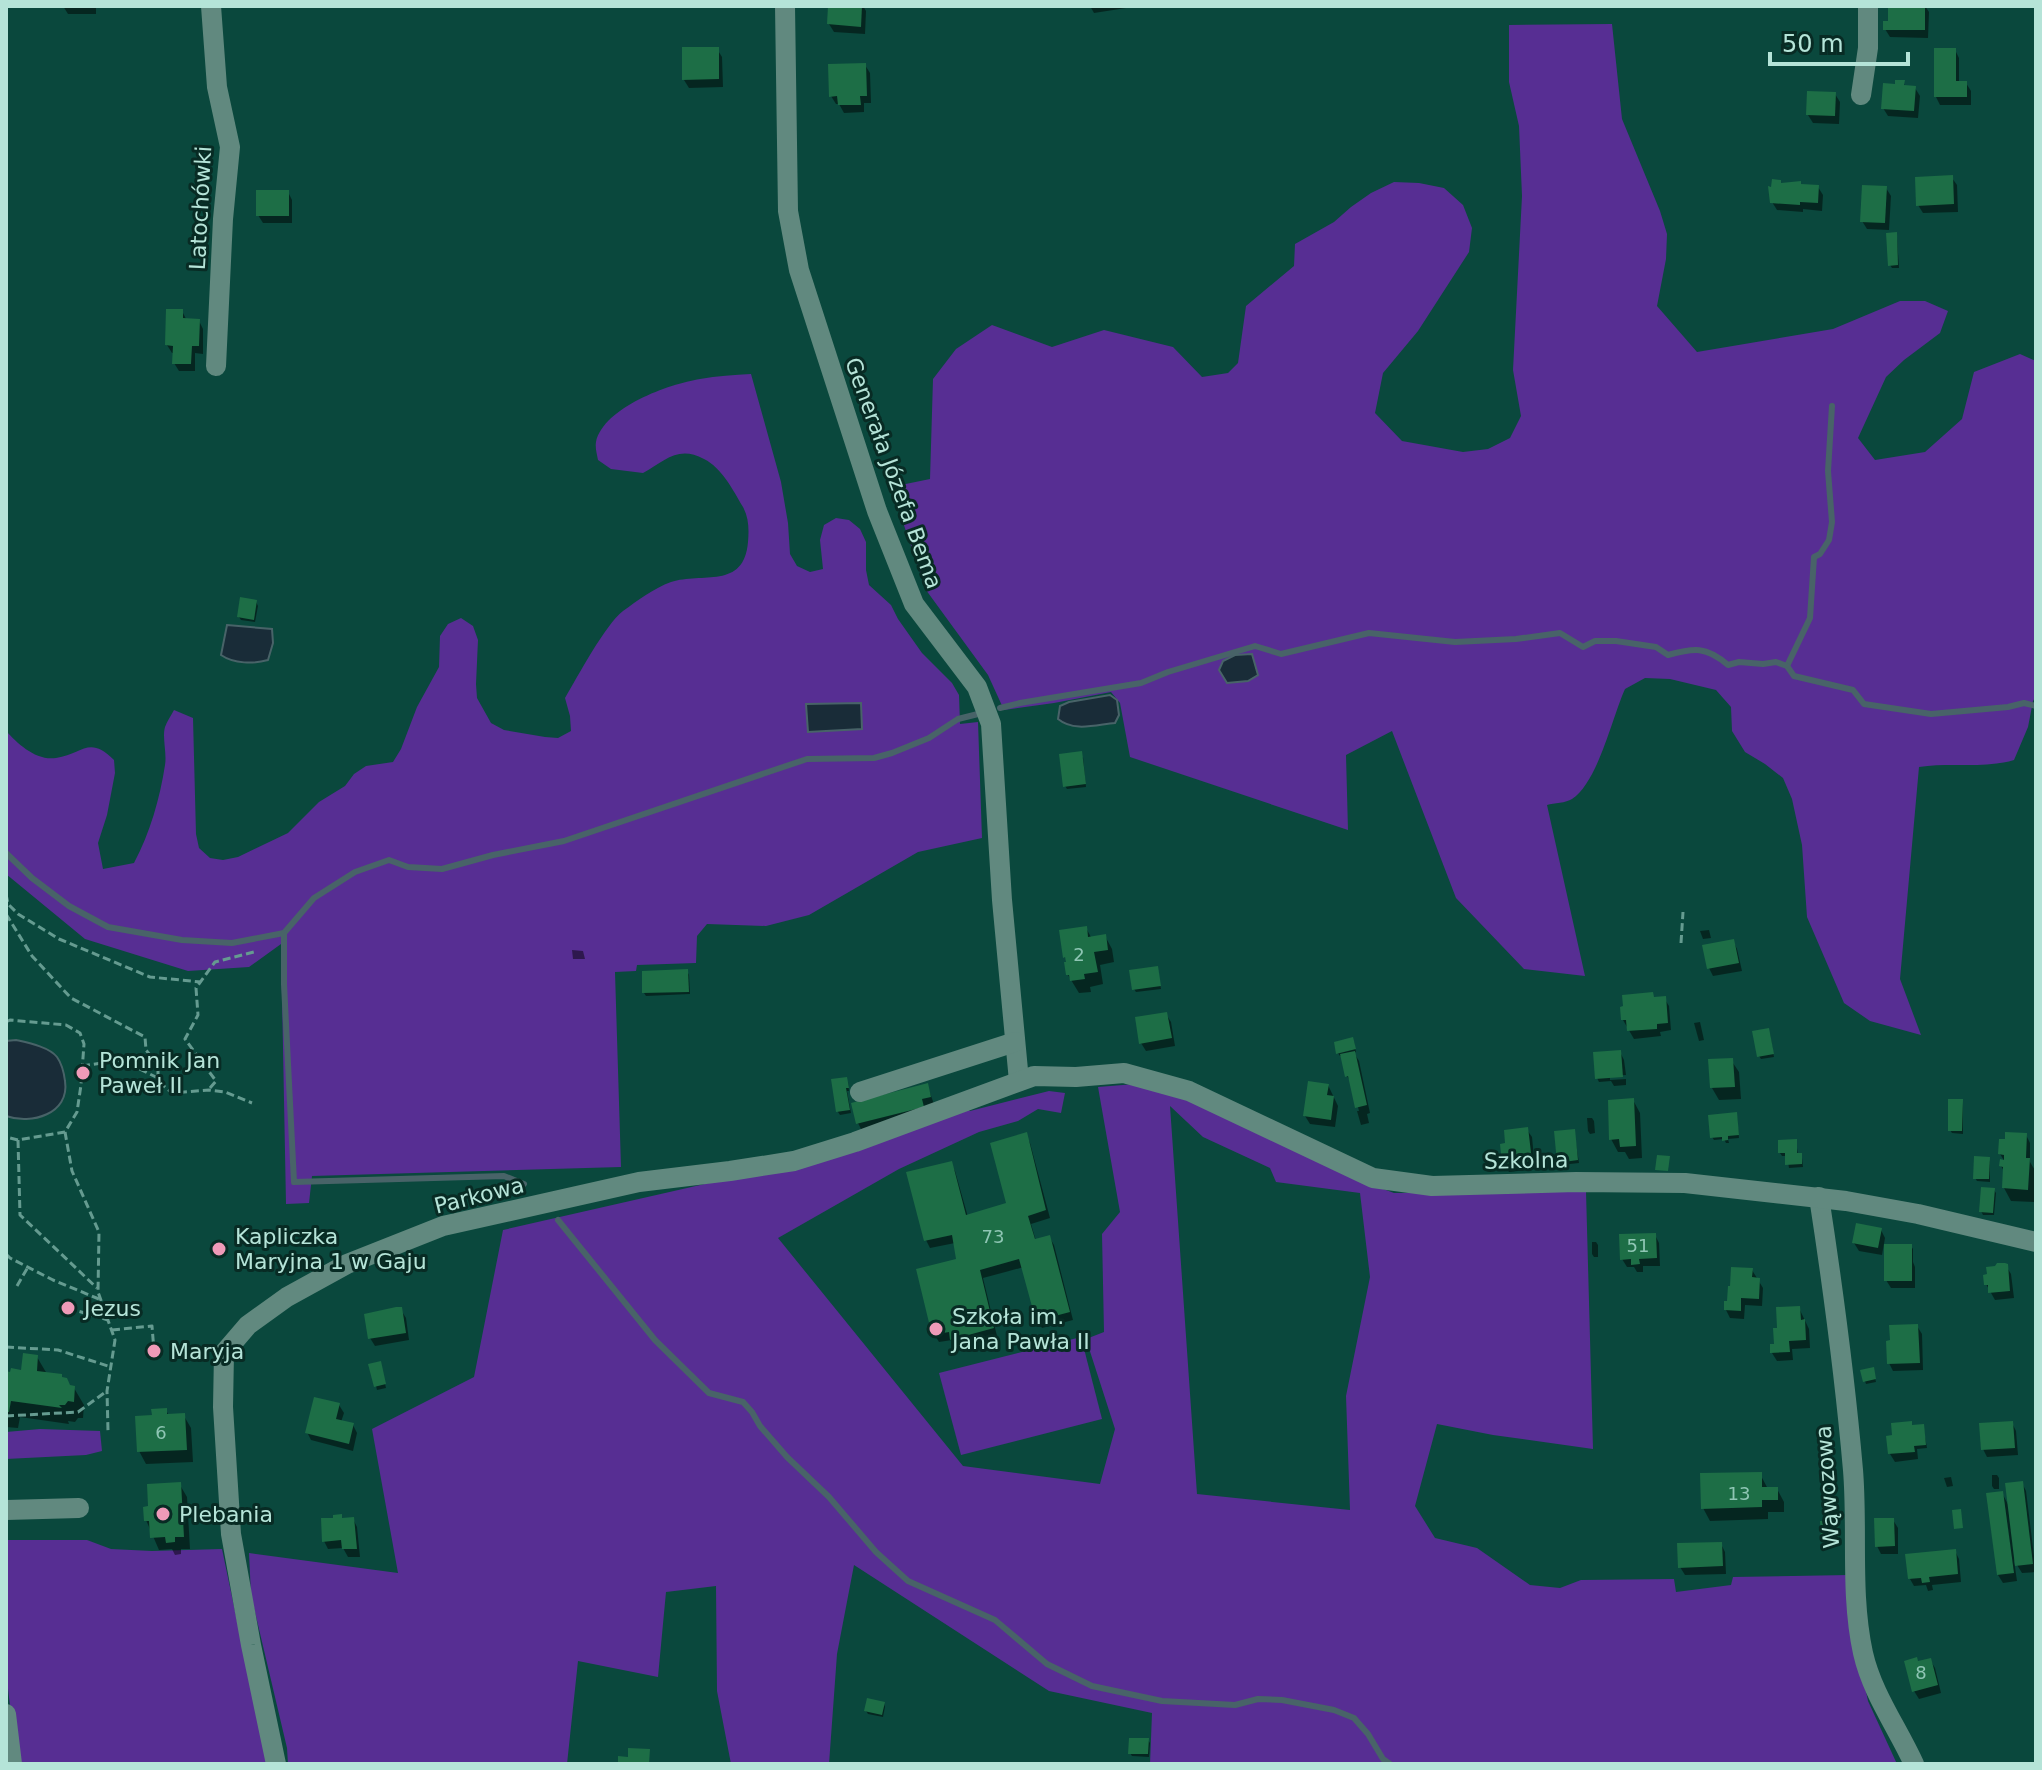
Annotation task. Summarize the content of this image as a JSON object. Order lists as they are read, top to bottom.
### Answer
{
  "streets": {
    "street": [
      "Latochówki",
      "Generała Józefa Bema",
      "Szkolna",
      "Parkowa",
      "Wąwozowa"
    ]
  },
  "crossings": [
    ["Generała Józefa Bema", "Szkolna"],
    ["Generała Józefa Bema", "Parkowa"],
    ["Szkolna", "Parkowa"],
    ["Szkolna", "Wąwozowa"]
  ],
  "places": [
    "Pomnik Jan Paweł II",
    "Kapliczka Maryjna 1 w Gaju",
    "Jezus",
    "Szkoła im. Jana Pawła II",
    "Maryja",
    "Plebania"
  ],
  "house_numbers": [
    "2",
    "73",
    "51",
    "6",
    "13",
    "8"
  ],
  "scale_bar": "50 m"
}
